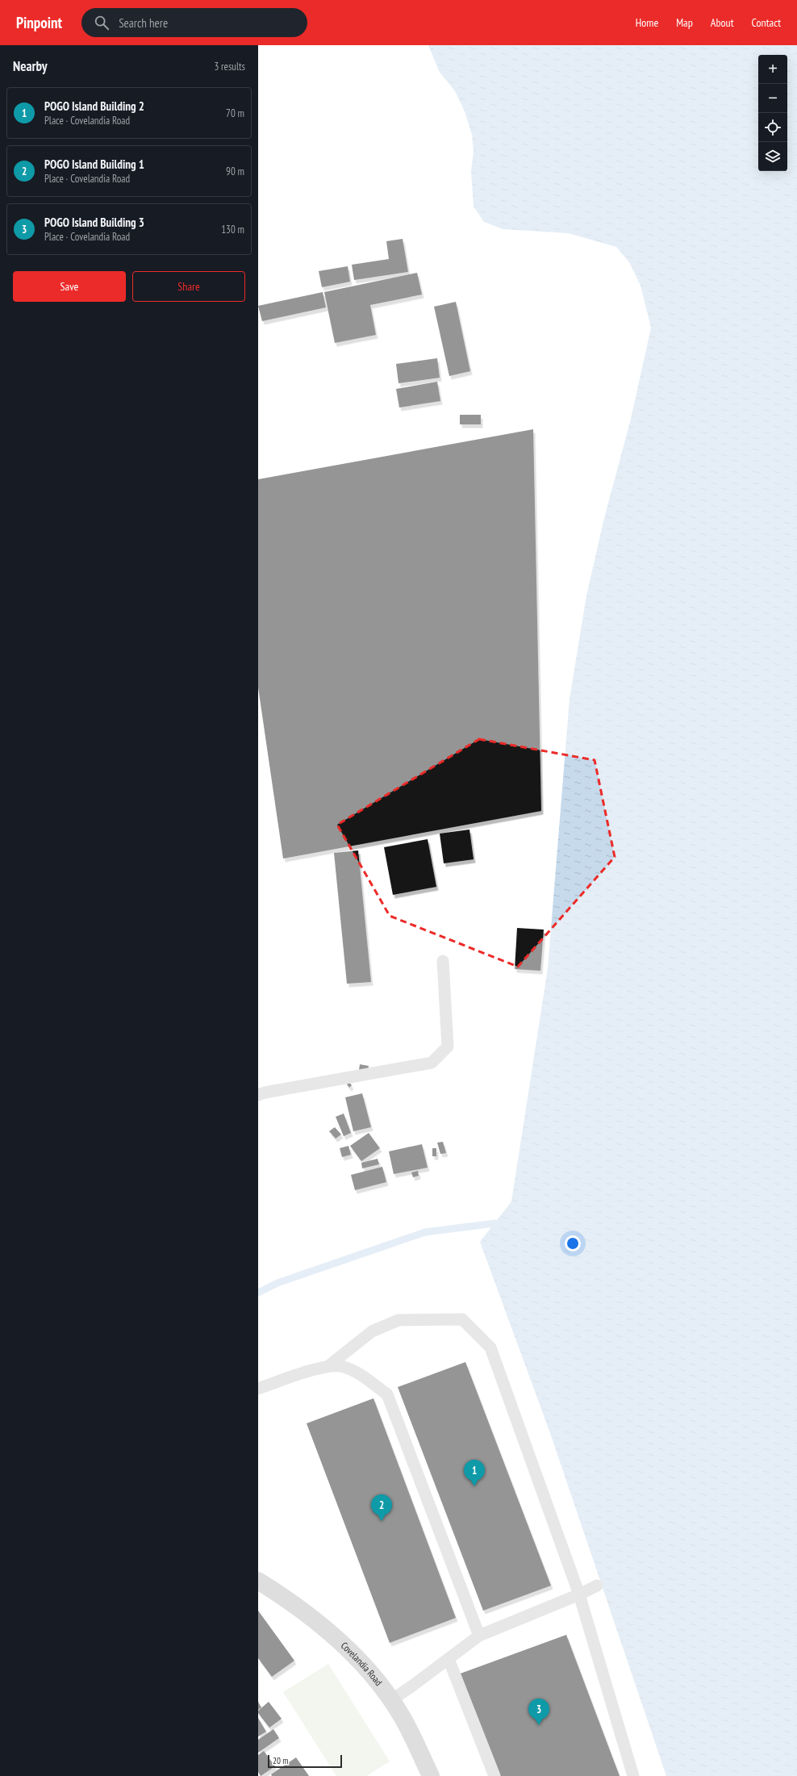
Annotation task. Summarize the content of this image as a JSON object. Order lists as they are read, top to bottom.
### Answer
{
  "streets": {
    "main road": ["Covelandia Road"]
  },
  "scale_bar": "20 m",
  "page": {
    "header": "Pinpoint",
    "search": "Search here",
    "nav": [
      "Home",
      "Map",
      "About",
      "Contact"
    ],
    "heading": ["Nearby", "3 results"],
    "map_buttons": ["+", "−"],
    "list": [
      {
        "mark": "1",
        "name": "POGO Island Building 2",
        "note": "Place · Covelandia Road",
        "value": "70 m"
      },
      {
        "mark": "2",
        "name": "POGO Island Building 1",
        "note": "Place · Covelandia Road",
        "value": "90 m"
      },
      {
        "mark": "3",
        "name": "POGO Island Building 3",
        "note": "Place · Covelandia Road",
        "value": "130 m"
      }
    ],
    "buttons": ["Save", "Share"],
    "pins": ["1", "2", "3"],
    "scale": "20 m"
  }
}
